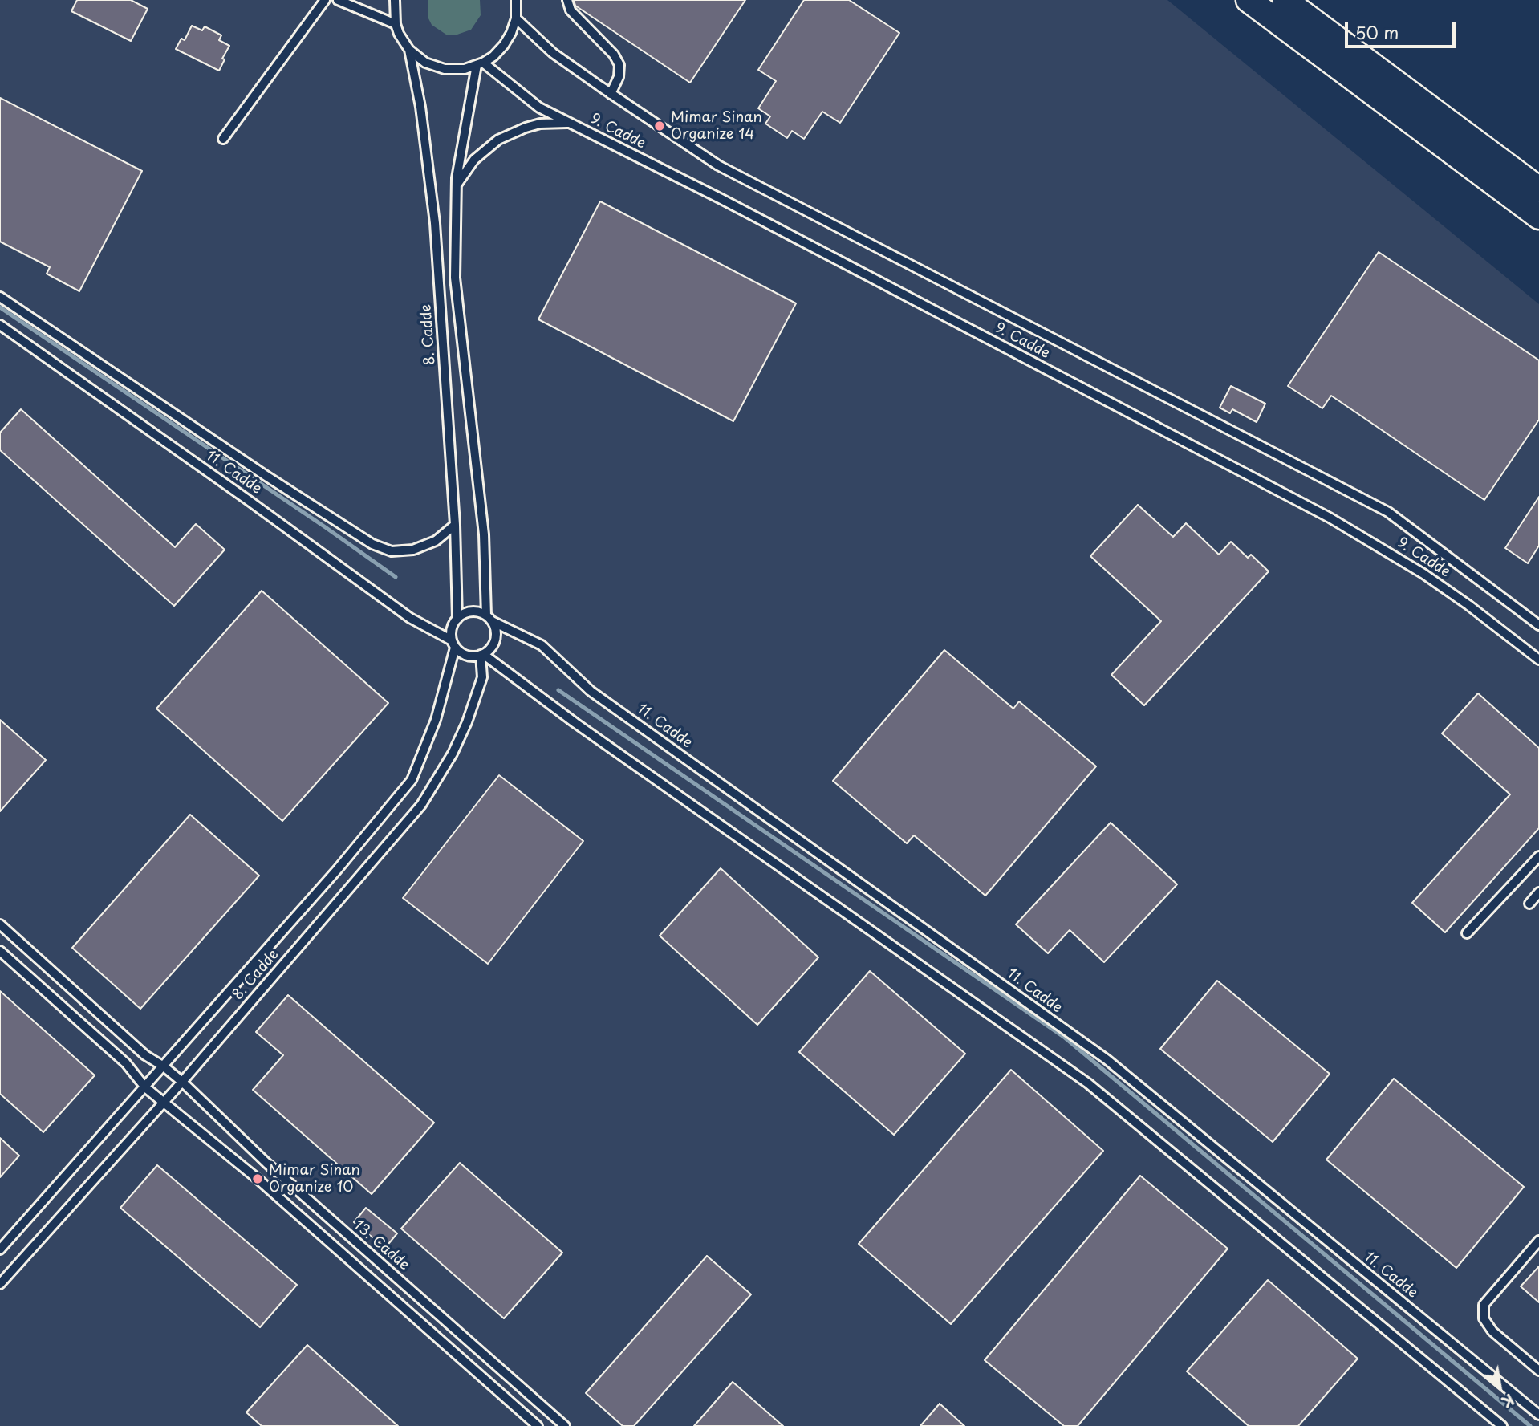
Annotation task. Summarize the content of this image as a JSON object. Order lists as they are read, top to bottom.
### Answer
{
  "streets": {
    "lane": [
      "9. Cadde",
      "8. Cadde",
      "11. Cadde",
      "13. Cadde"
    ]
  },
  "crossings": [
    ["8. Cadde", "11. Cadde"],
    ["8. Cadde", "13. Cadde"]
  ],
  "places": ["Mimar Sinan Organize 14", "Mimar Sinan Organize 10"],
  "scale_bar": "50 m",
  "north": "bottom right"
}
